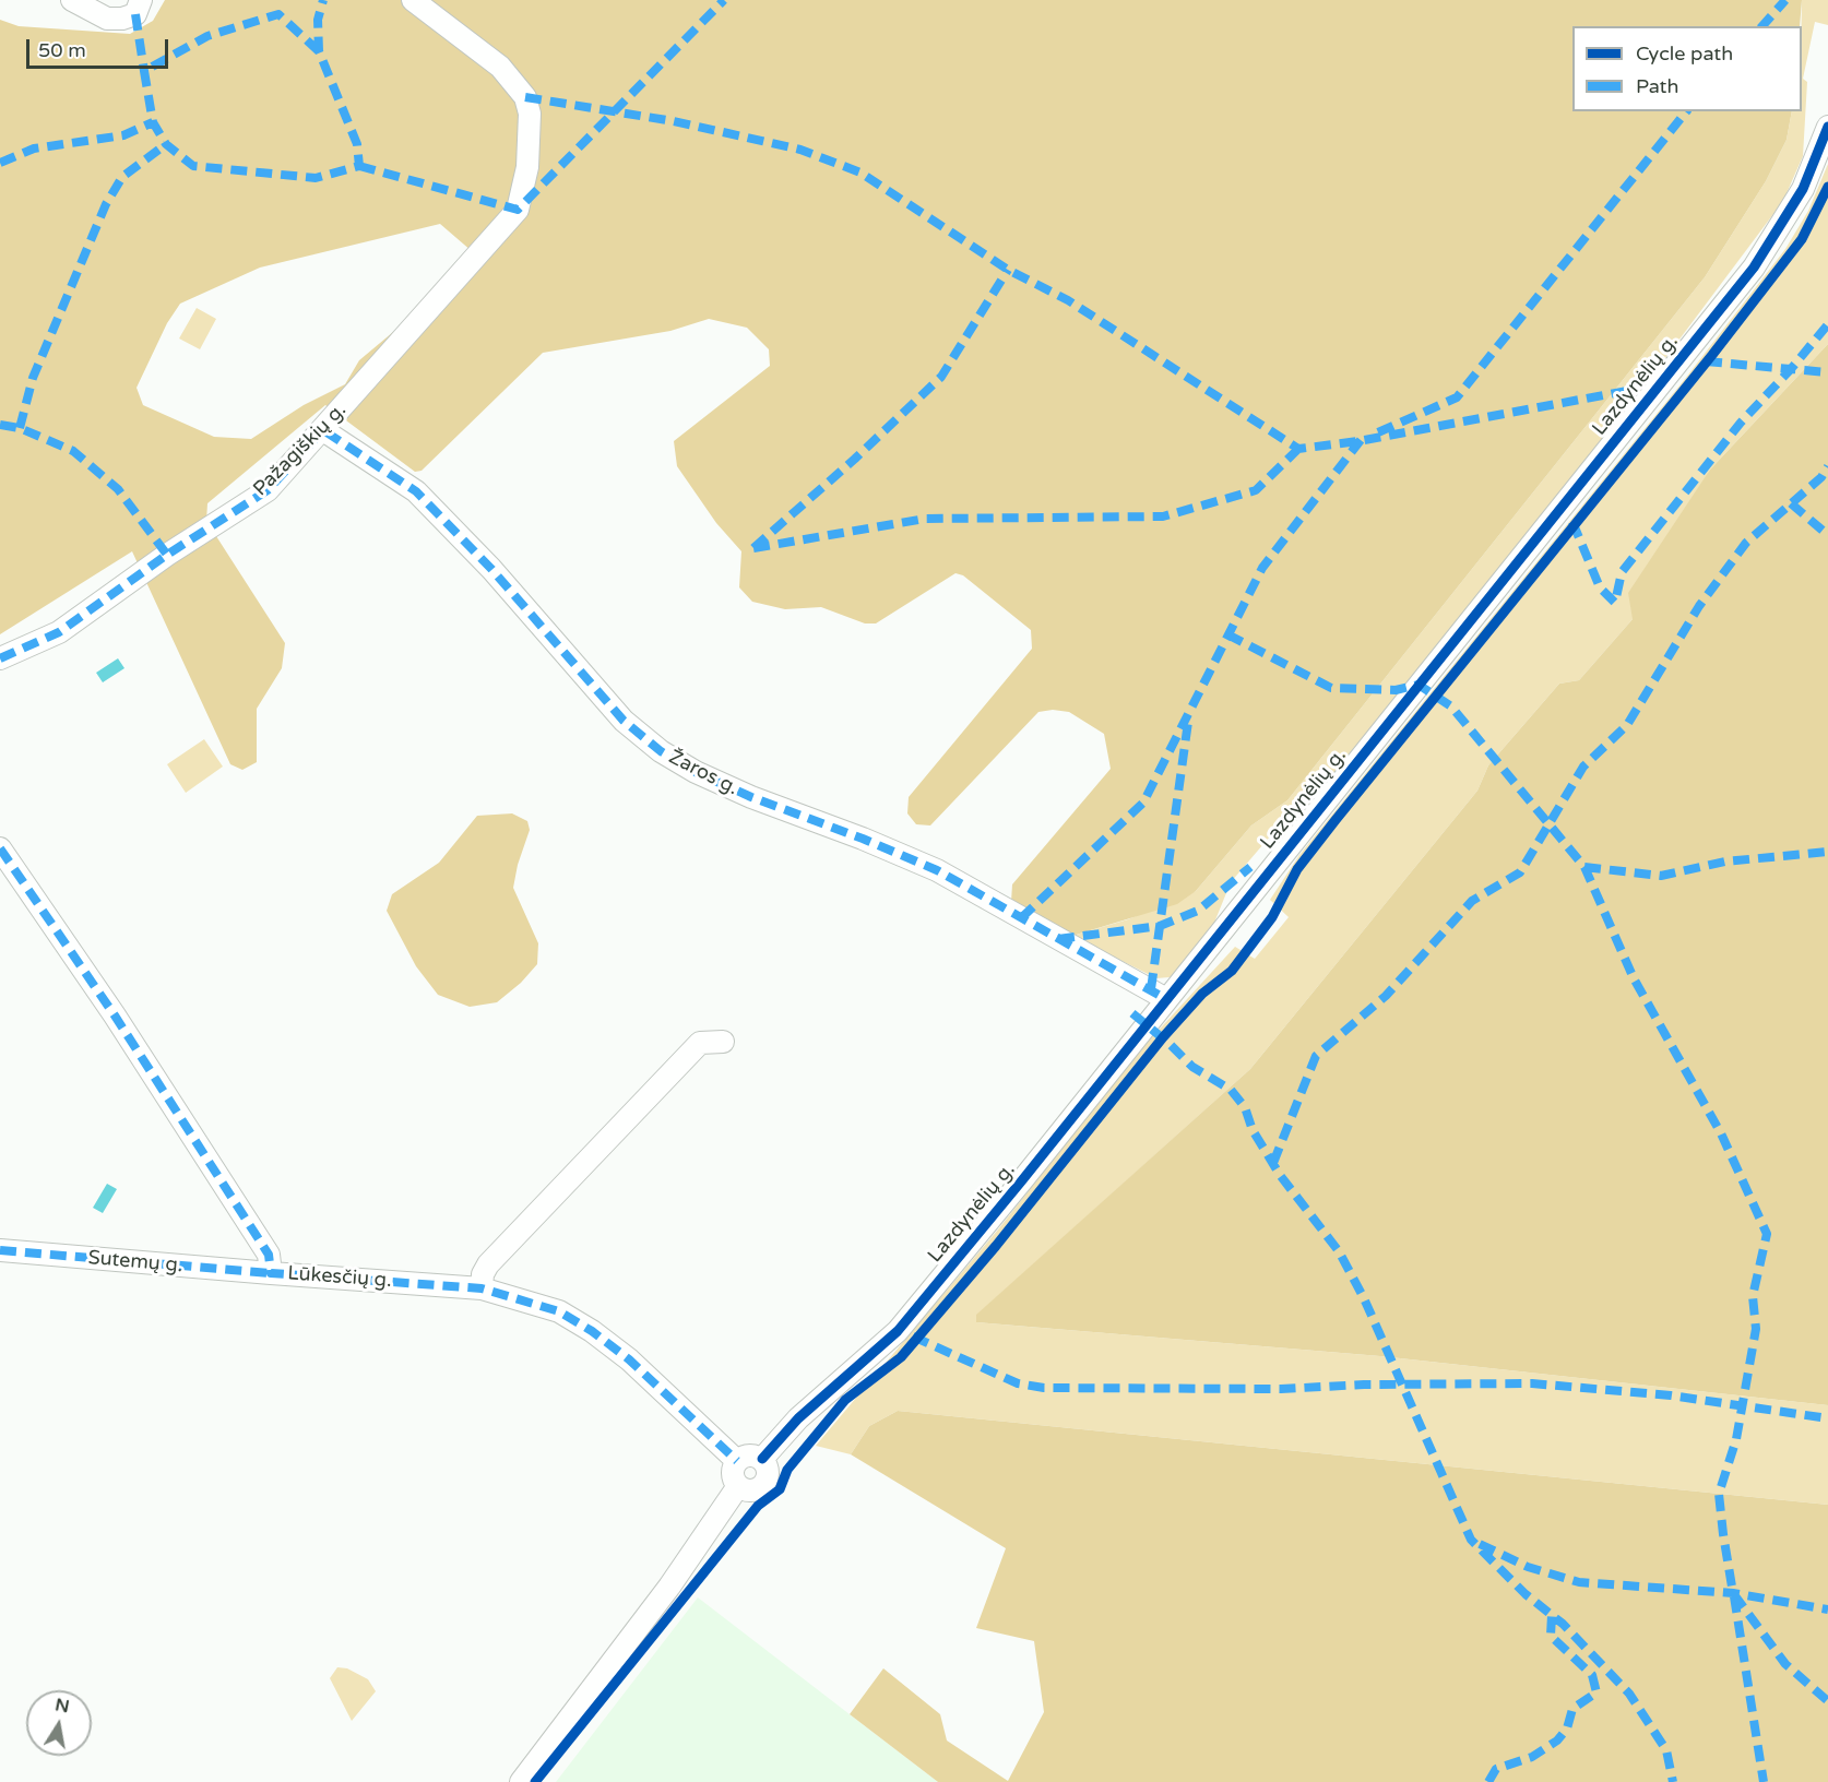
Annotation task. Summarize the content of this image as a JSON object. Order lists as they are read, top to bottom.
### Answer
{
  "streets": {
    "street": [
      "Lazdynėlių g.",
      "Pažagiškių g.",
      "Žaros g.",
      "Sutemų g.",
      "Lūkesčių g."
    ]
  },
  "crossings": [
    ["Lazdynėlių g.", "Žaros g."],
    ["Lazdynėlių g.", "Lūkesčių g."],
    ["Pažagiškių g.", "Žaros g."],
    ["Sutemų g.", "Lūkesčių g."]
  ],
  "legend": ["Cycle path", "Path"],
  "scale_bar": "50 m",
  "north": "top"
}
